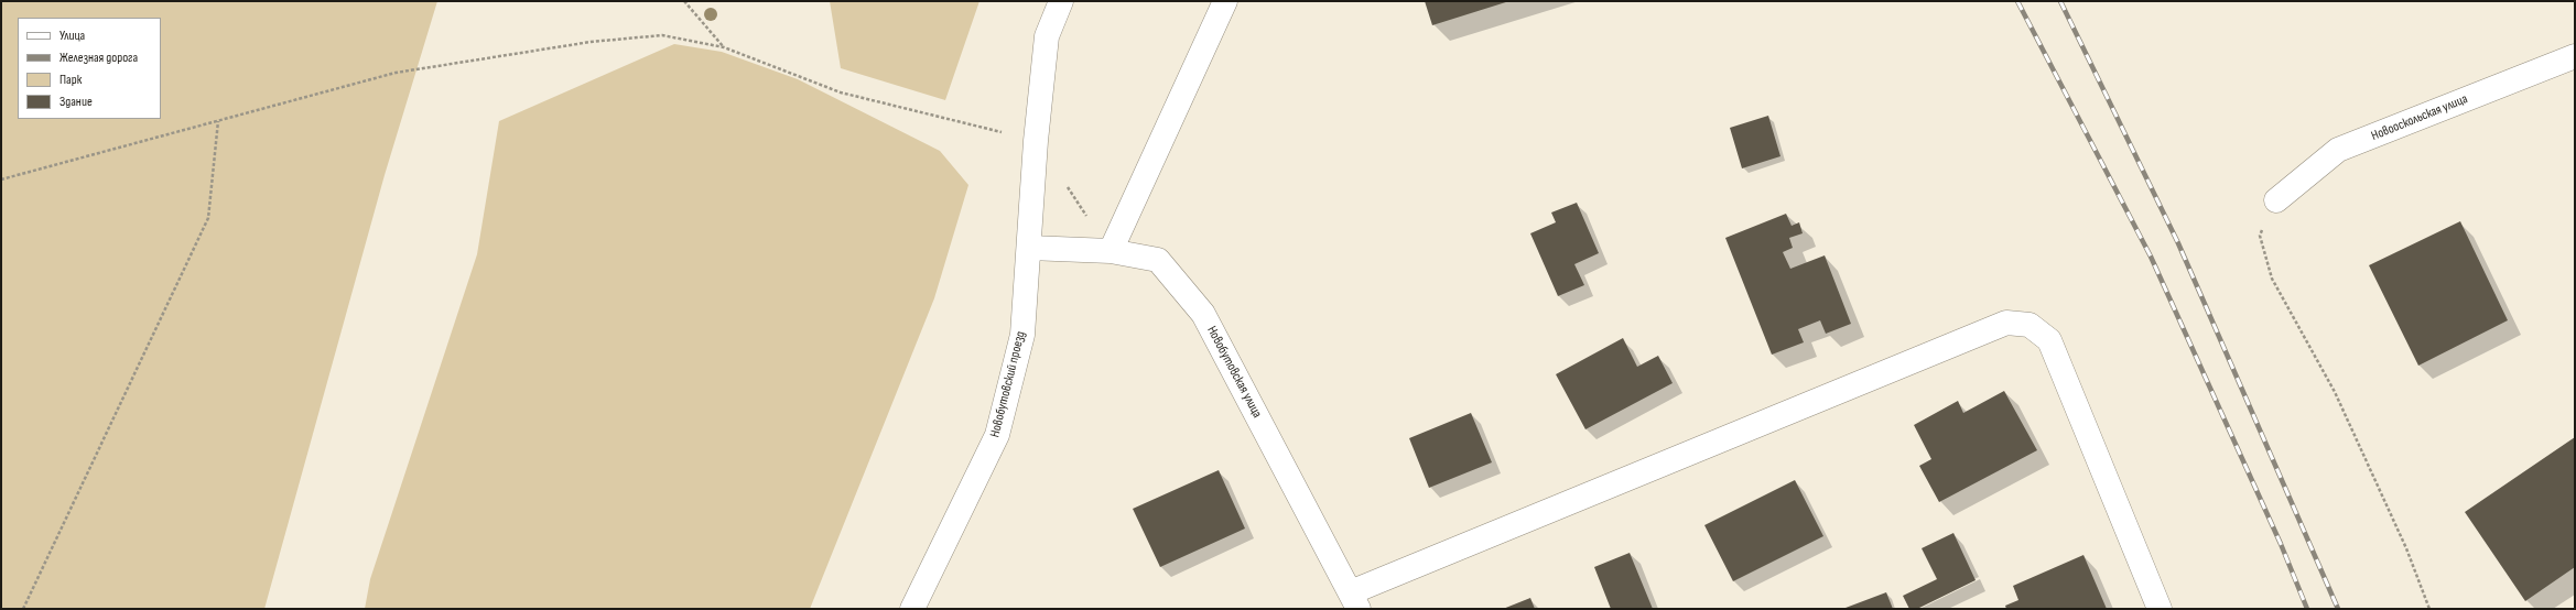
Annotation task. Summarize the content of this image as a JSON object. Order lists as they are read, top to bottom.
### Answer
{
  "streets": {
    "street": ["Новооскольская улица", "Новобутовская улица", "Новобутовский проезд"]
  },
  "crossings": [
    ["Новобутовская улица", "Новобутовский проезд"]
  ],
  "legend": [
    "Улица",
    "Железная дорога",
    "Парк",
    "Здание"
  ]
}
